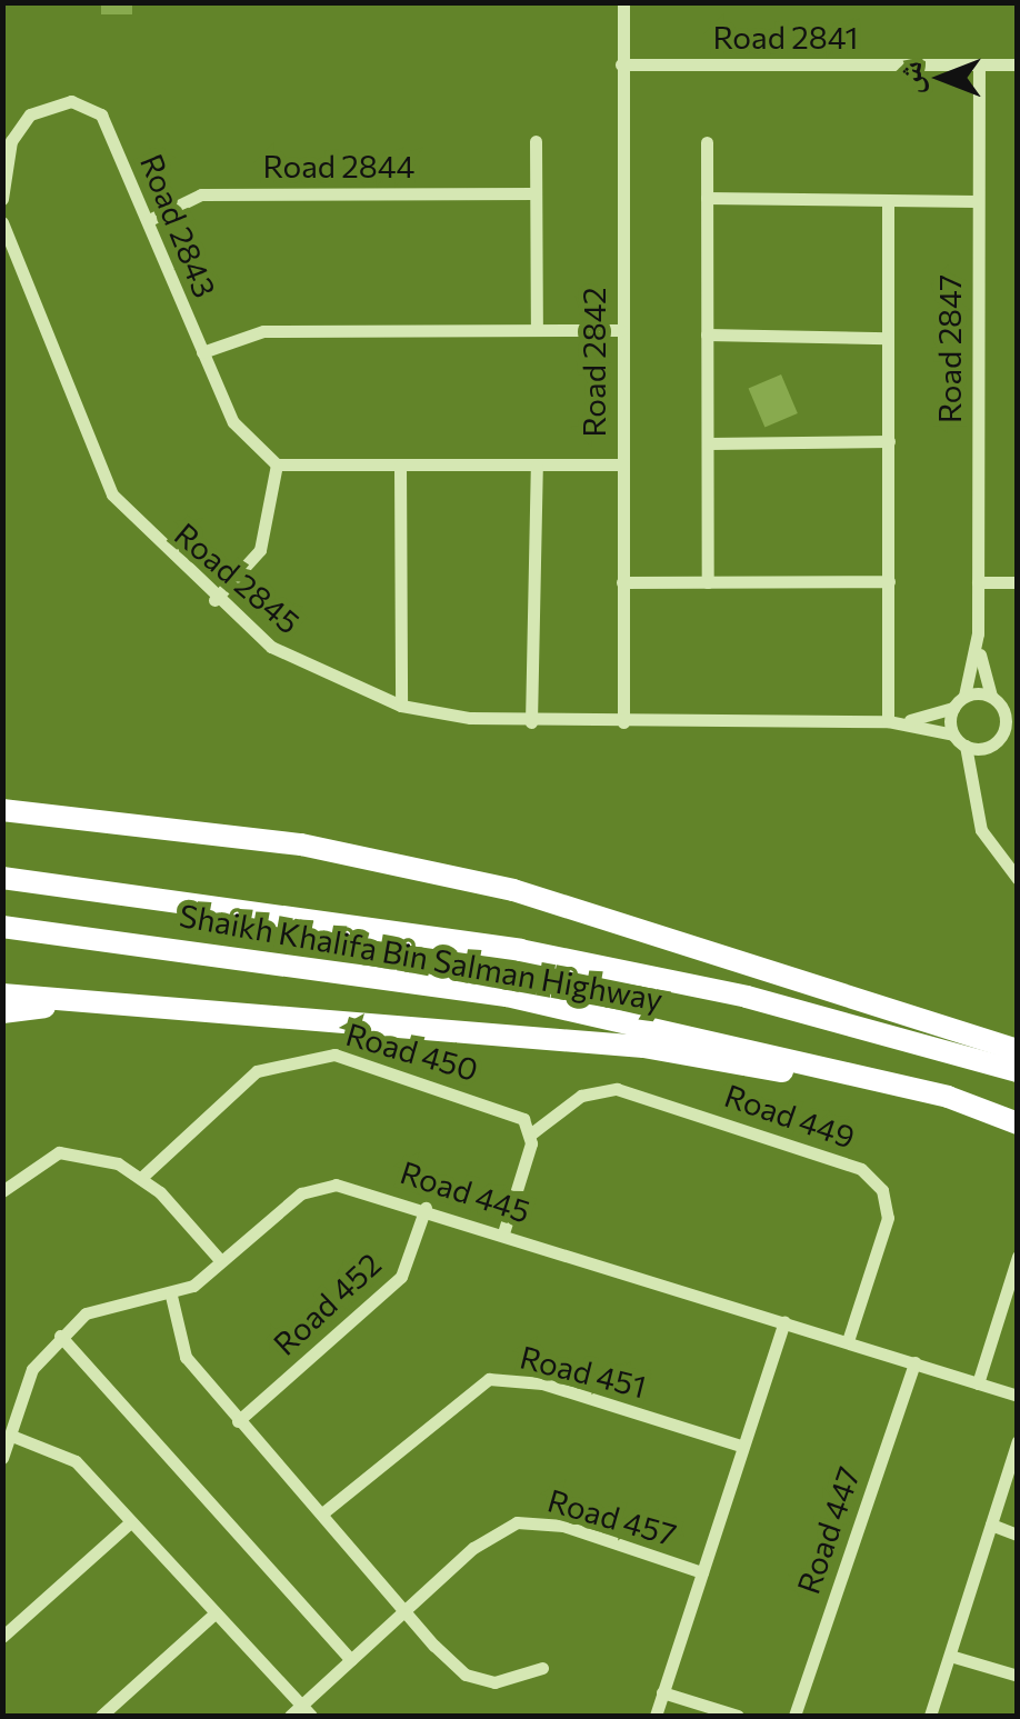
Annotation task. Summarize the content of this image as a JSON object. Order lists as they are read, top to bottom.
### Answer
{
  "streets": {
    "highway": ["Shaikh Khalifa Bin Salman Highway"],
    "street": [
      "Road 2841",
      "Road 2844",
      "Road 2843",
      "Road 2847",
      "Road 2842",
      "Road 2845",
      "Road 450",
      "Road 449",
      "Road 445",
      "Road 452",
      "Road 451",
      "Road 457",
      "Road 447"
    ]
  },
  "crossings": [
    ["Road 2841", "Road 2847"],
    ["Road 2841", "Road 2842"],
    ["Road 2844", "Road 2843"],
    ["Road 2847", "Road 2845"],
    ["Road 2842", "Road 2845"],
    ["Road 450", "Road 449"],
    ["Road 449", "Road 445"],
    ["Road 445", "Road 452"],
    ["Road 445", "Road 447"]
  ],
  "north": "left"
}
